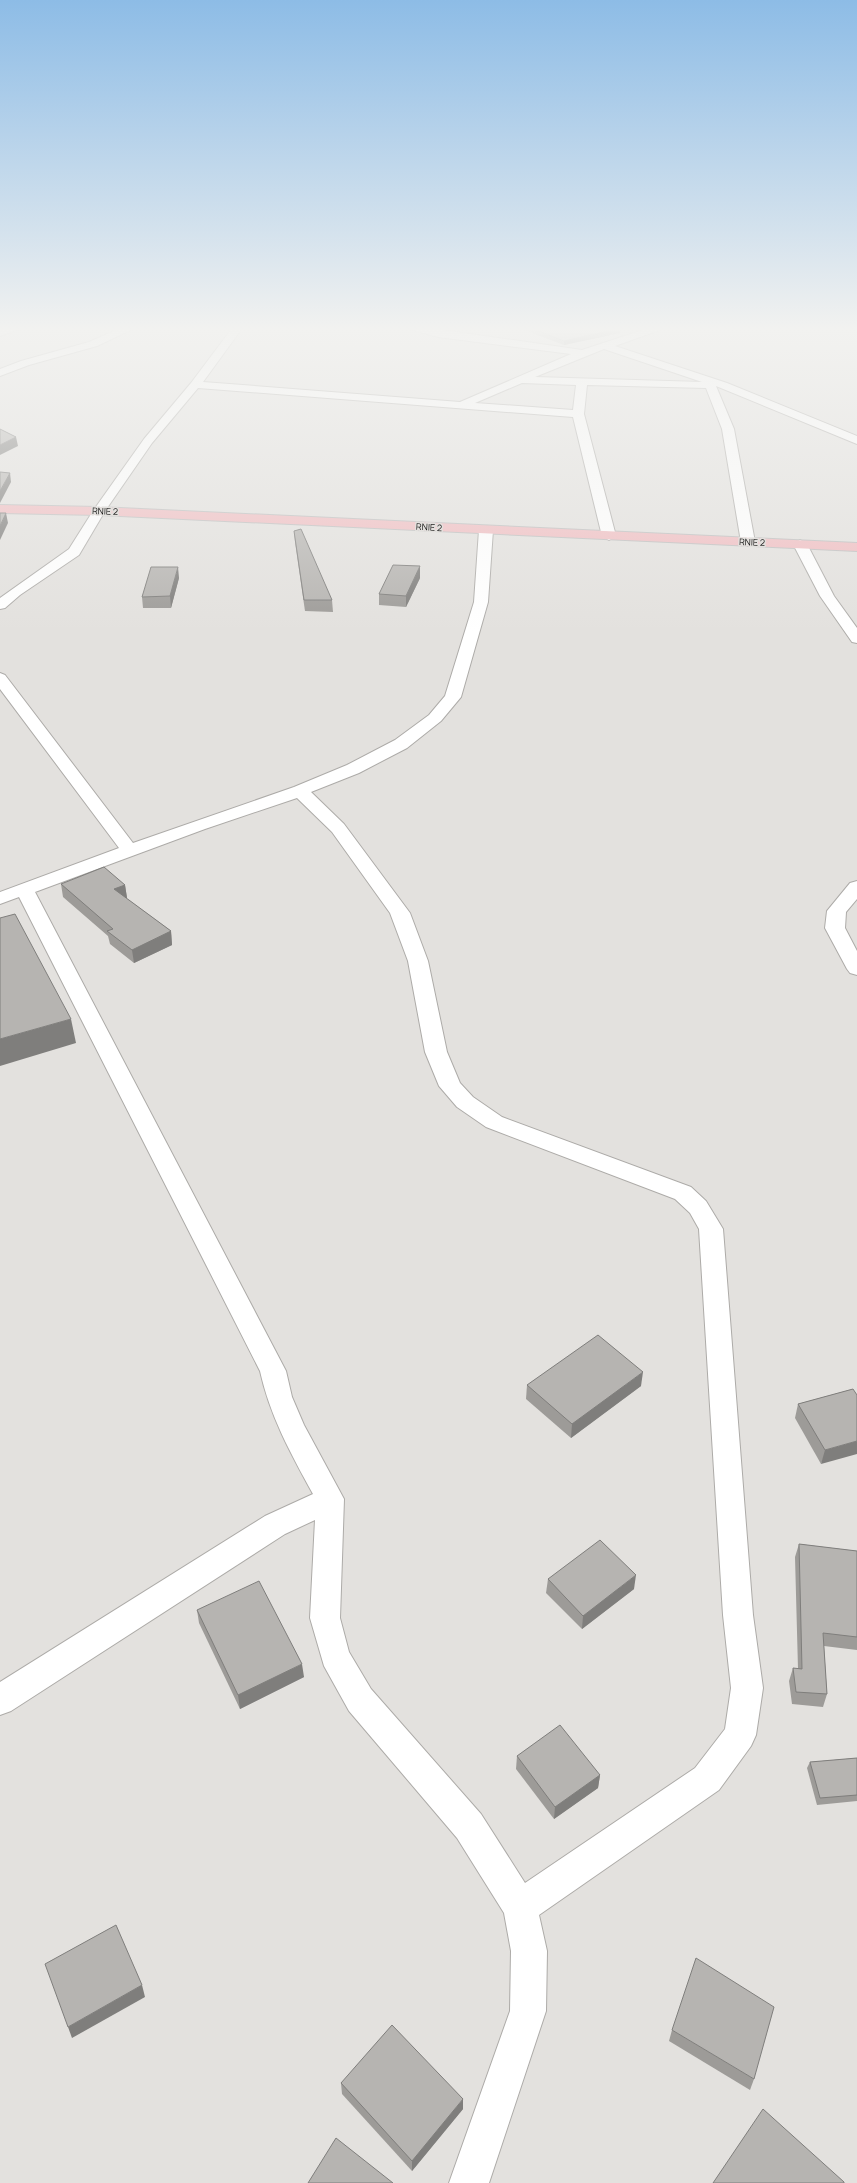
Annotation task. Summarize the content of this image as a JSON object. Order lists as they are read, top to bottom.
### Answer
{
  "streets": {
    "highway": ["RNIE 2"]
  }
}
